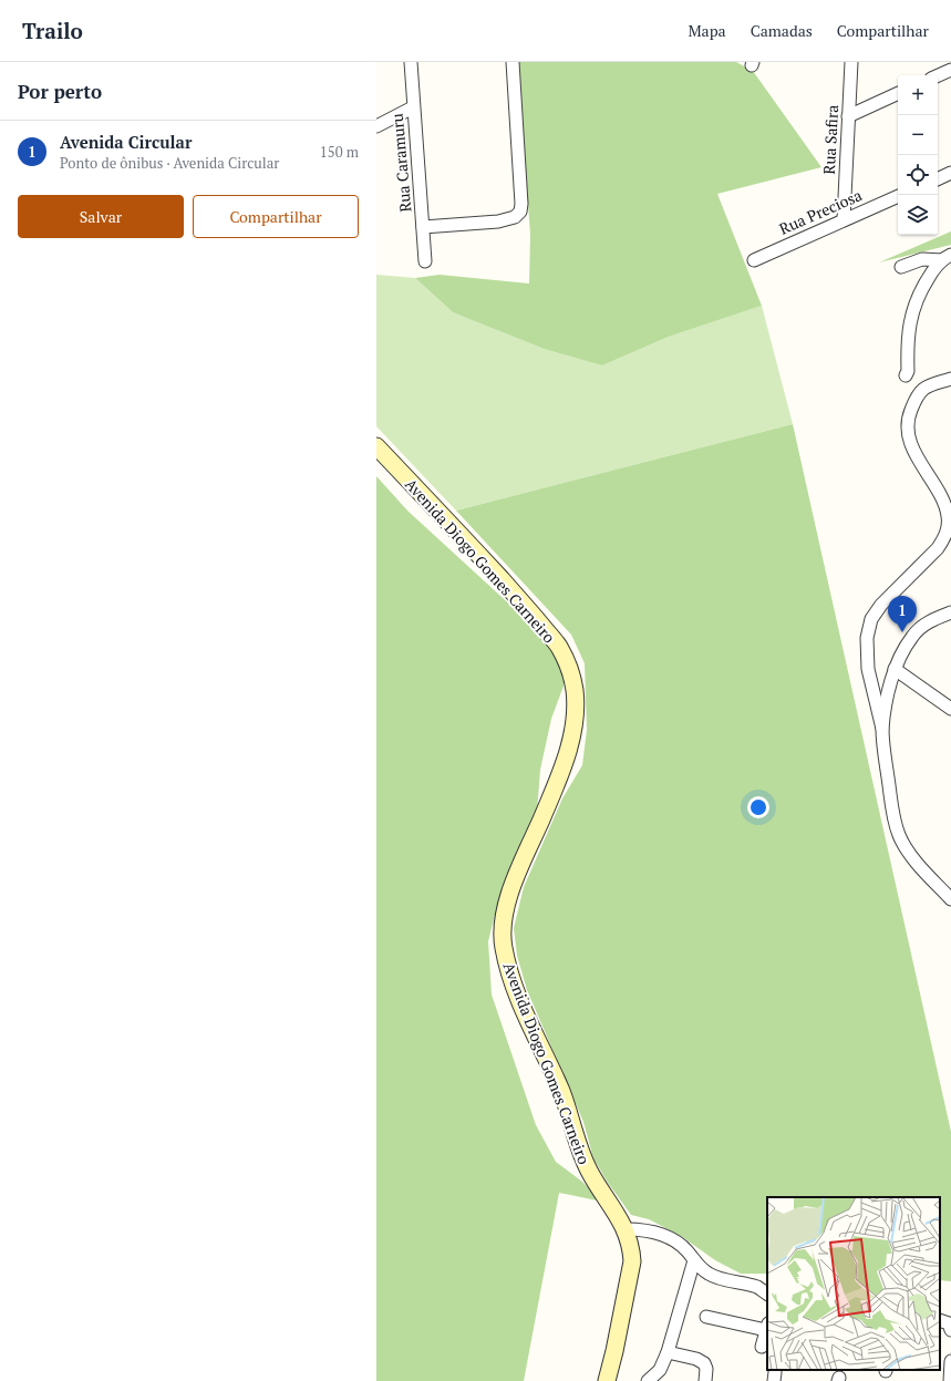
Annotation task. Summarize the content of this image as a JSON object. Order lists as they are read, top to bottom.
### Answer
{
  "streets": {
    "street": [
      "Rua Safira",
      "Rua Caramuru",
      "Rua Preciosa",
      "Avenida Diogo Gomes Carneiro"
    ]
  },
  "crossings": [
    ["Rua Safira", "Rua Preciosa"]
  ],
  "page": {
    "header": "Trailo",
    "nav": ["Mapa", "Camadas", "Compartilhar"],
    "heading": "Por perto",
    "map_buttons": ["+", "−"],
    "list": [
      {
        "mark": "1",
        "name": "Avenida Circular",
        "note": "Ponto de ônibus · Avenida Circular",
        "value": "150 m"
      }
    ],
    "buttons": ["Salvar", "Compartilhar"],
    "pins": "1"
  }
}
